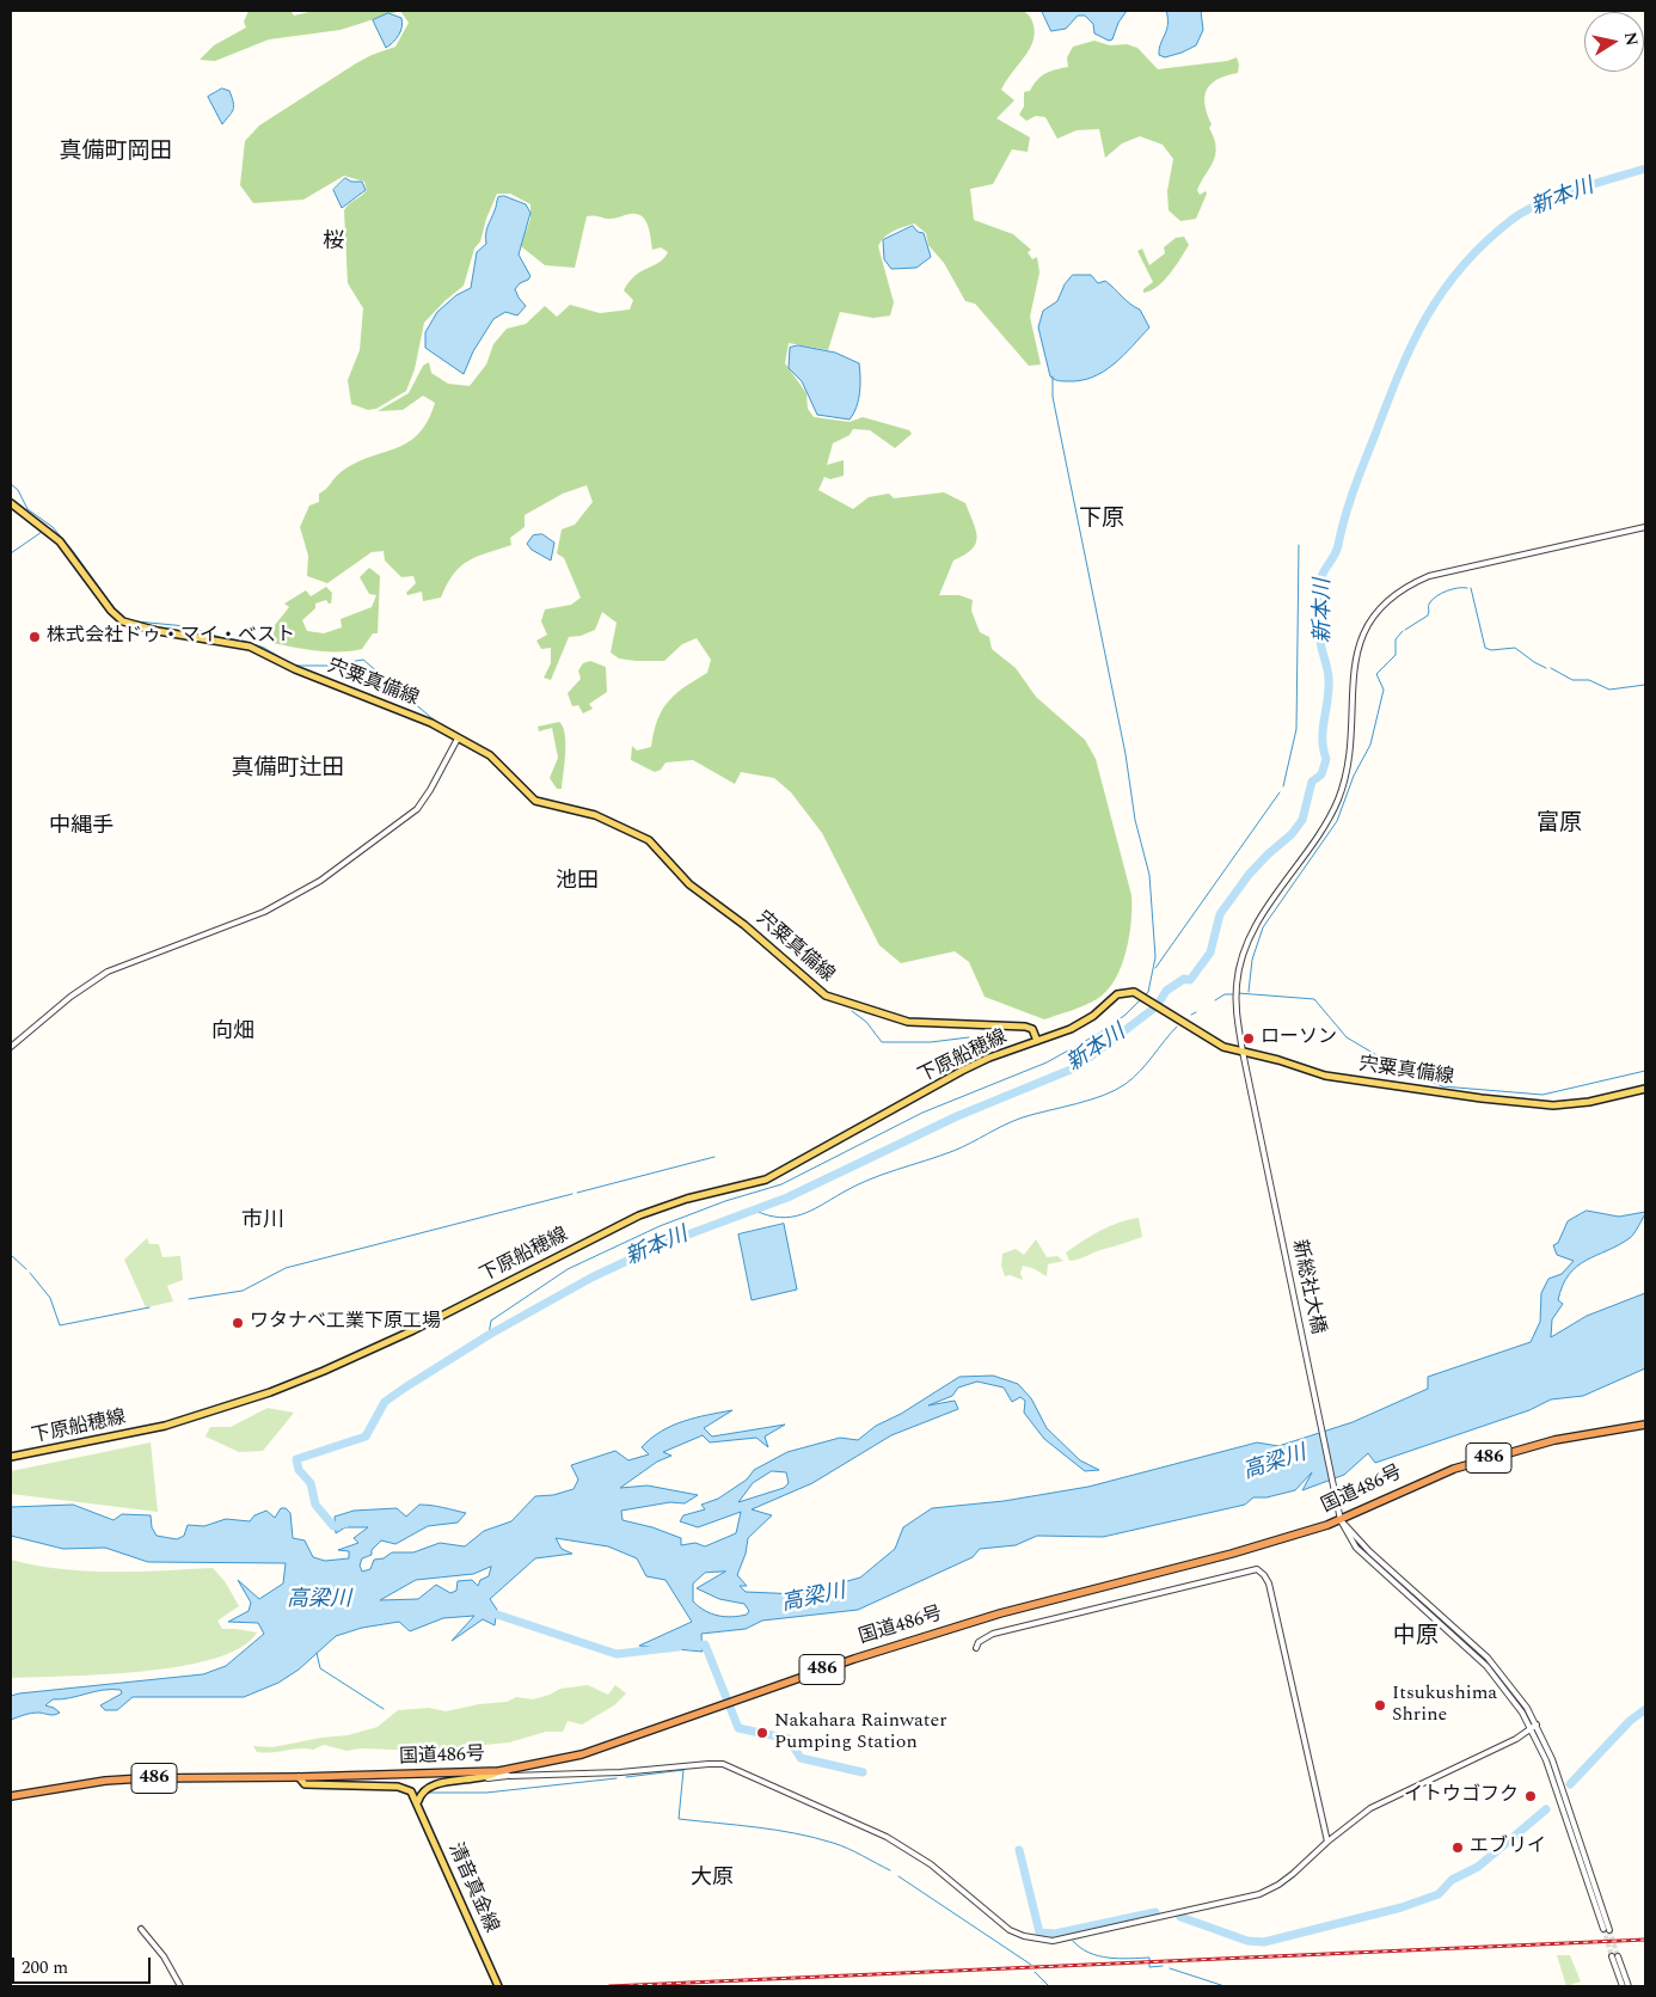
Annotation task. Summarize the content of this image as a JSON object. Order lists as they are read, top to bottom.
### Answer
{
  "streets": {
    "highway": ["486", "国道486号"],
    "main road": ["宍粟真備線", "下原船穂線", "清音真金線"],
    "street": ["新総社大橋"]
  },
  "crossings": [
    ["宍粟真備線", "下原船穂線"],
    ["宍粟真備線", "新総社大橋"],
    ["新総社大橋", "国道486号"]
  ],
  "districts": [
    "真備町岡田",
    "桜",
    "下原",
    "真備町辻田",
    "富原",
    "中縄手",
    "池田",
    "向畑",
    "市川",
    "中原",
    "大原"
  ],
  "water": ["新本川", "高梁川"],
  "places": [
    "株式会社ドゥ・マイ・ベスト",
    "ローソン",
    "ワタナベ工業下原工場",
    "Itsukushima Shrine",
    "Nakahara Rainwater Pumping Station",
    "イトウゴフク",
    "エブリイ"
  ],
  "scale_bar": "200 m",
  "north": "right"
}
